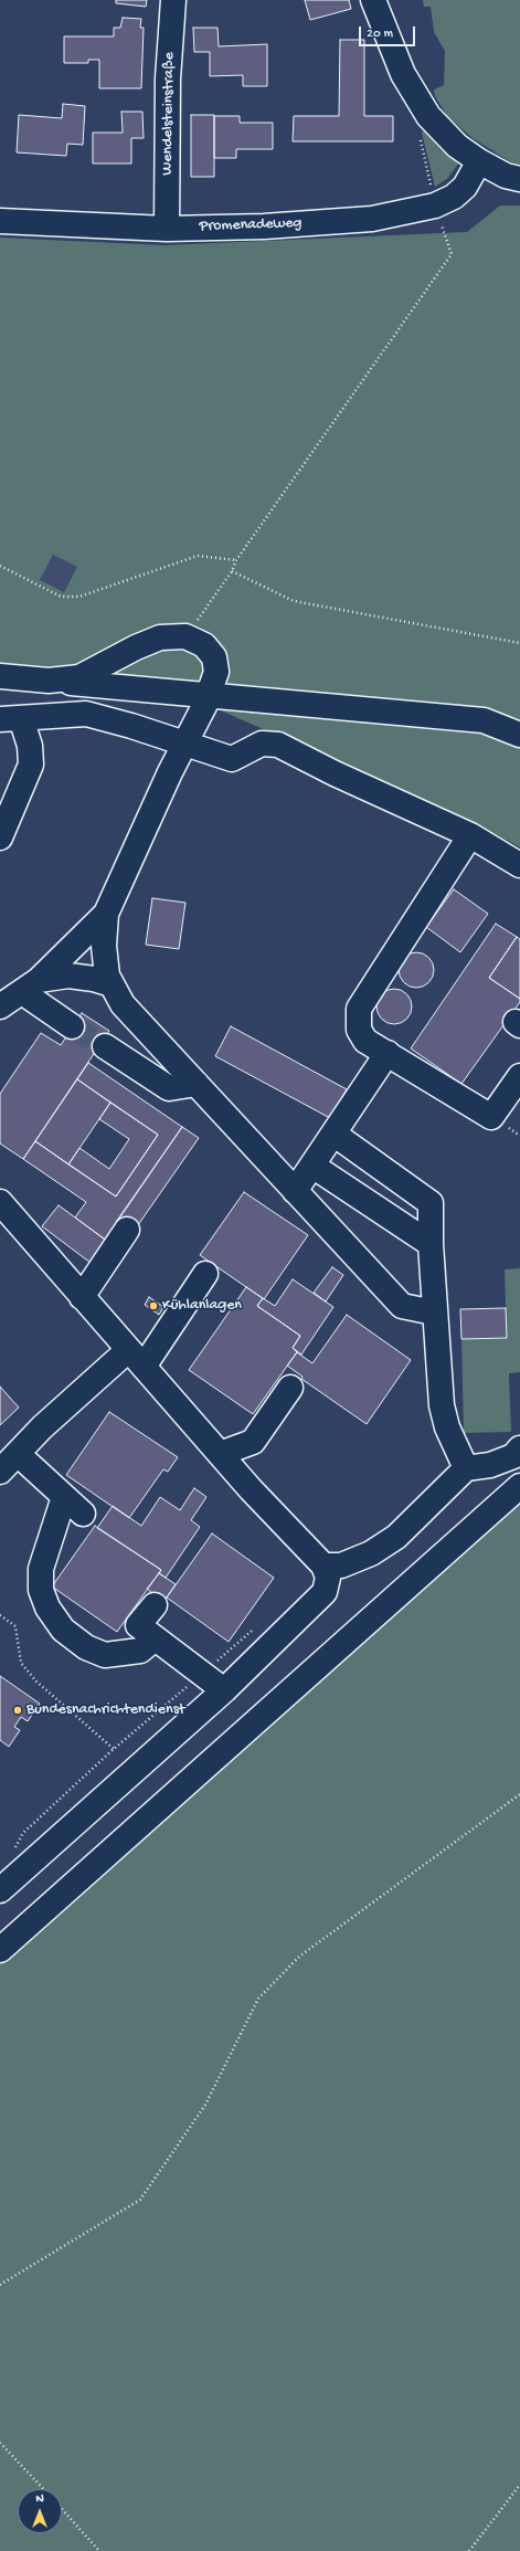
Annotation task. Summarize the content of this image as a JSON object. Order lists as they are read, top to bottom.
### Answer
{
  "streets": {
    "street": ["Wendelsteinstraße", "Promenadeweg"]
  },
  "crossings": [
    ["Wendelsteinstraße", "Promenadeweg"]
  ],
  "places": ["Kühlanlagen", "Bundesnachrichtendienst"],
  "scale_bar": "20 m",
  "north": "top"
}
